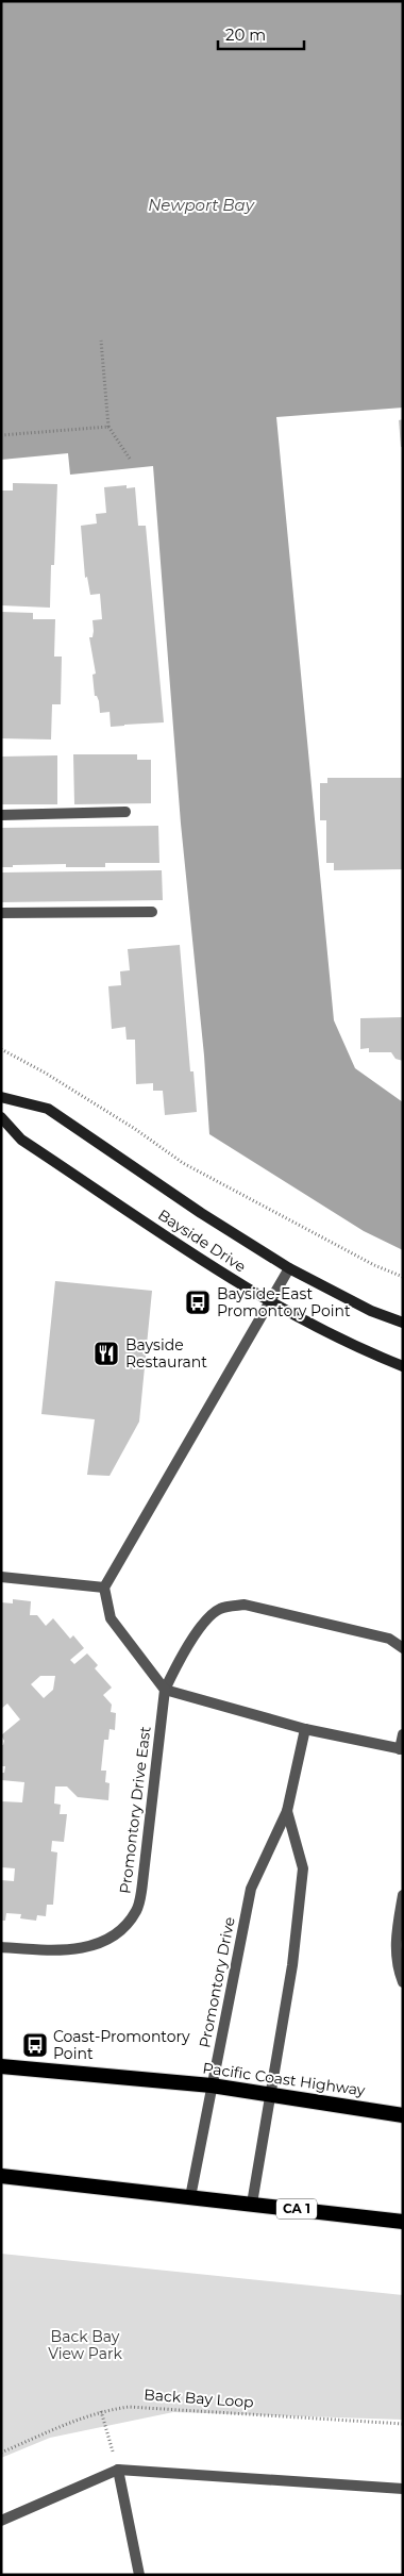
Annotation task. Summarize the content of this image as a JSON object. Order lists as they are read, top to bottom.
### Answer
{
  "streets": {
    "highway": ["Pacific Coast Highway", "CA 1"],
    "main road": ["Bayside Drive"],
    "street": ["Promontory Drive East", "Promontory Drive"],
    "path": ["Back Bay Loop"]
  },
  "crossings": [
    ["Promontory Drive", "Pacific Coast Highway"],
    ["Promontory Drive", "CA 1"]
  ],
  "water": ["Newport Bay"],
  "parks": ["Back Bay View Park"],
  "places": {
    "bus stop": ["Bayside-East Promontory Point", "Coast-Promontory Point"],
    "restaurant": ["Bayside Restaurant"]
  },
  "scale_bar": "20 m"
}
